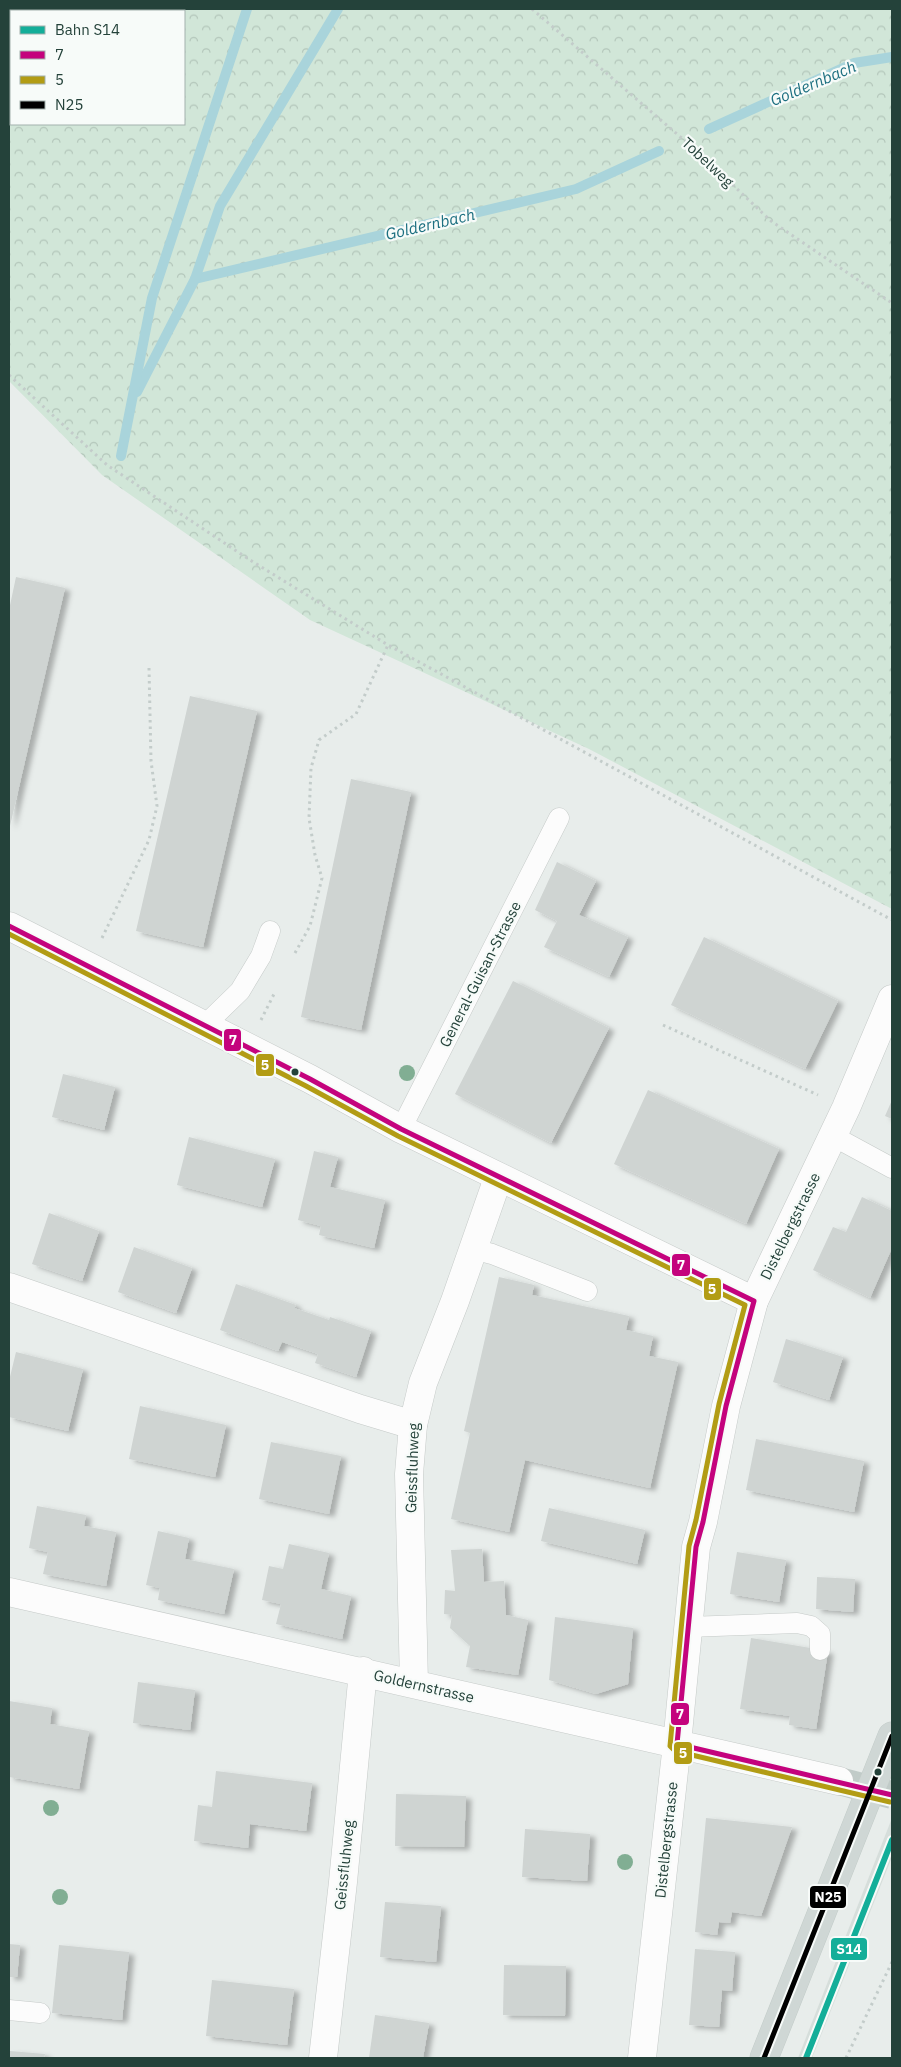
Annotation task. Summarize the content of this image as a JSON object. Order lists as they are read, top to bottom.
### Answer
{
  "streets": {
    "street": ["Distelbergstrasse", "Geissfluhweg", "Goldernstrasse"],
    "lane": ["General-Guisan-Strasse"],
    "path": ["Tobelweg"]
  },
  "crossings": [
    ["Distelbergstrasse", "Goldernstrasse"],
    ["Geissfluhweg", "Goldernstrasse"]
  ],
  "water": ["Goldernbach"],
  "lines": [
    "transit line 7",
    "transit line 5",
    "transit line N25",
    "rail line S14"
  ],
  "legend": [
    "Bahn S14",
    "7",
    "5",
    "N25"
  ]
}
